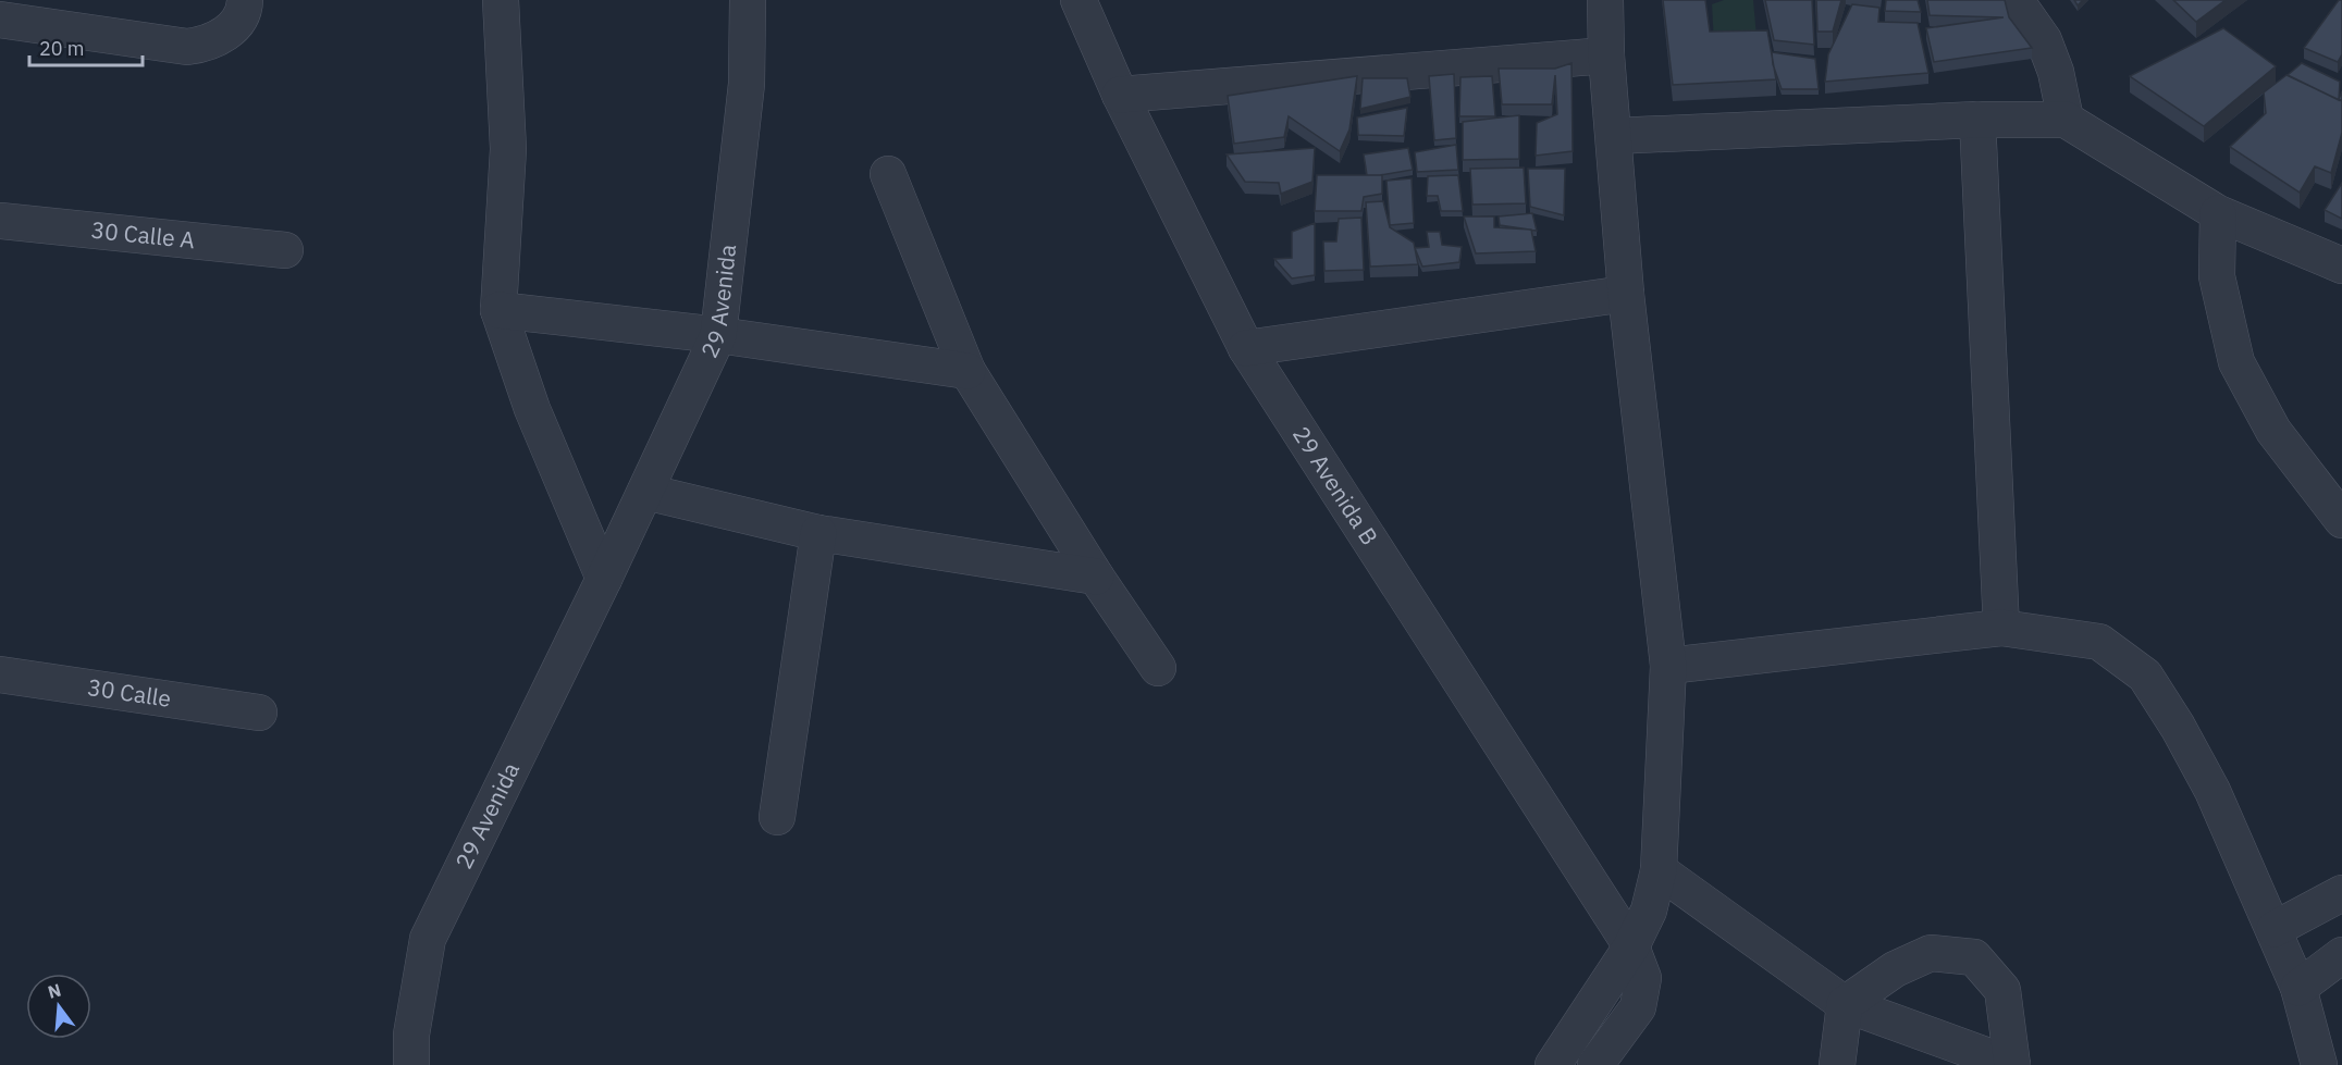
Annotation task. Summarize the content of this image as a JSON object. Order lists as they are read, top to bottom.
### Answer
{
  "streets": {
    "street": [
      "30 Calle A",
      "29 Avenida",
      "29 Avenida B",
      "30 Calle"
    ]
  },
  "scale_bar": "20 m",
  "north": "top"
}
